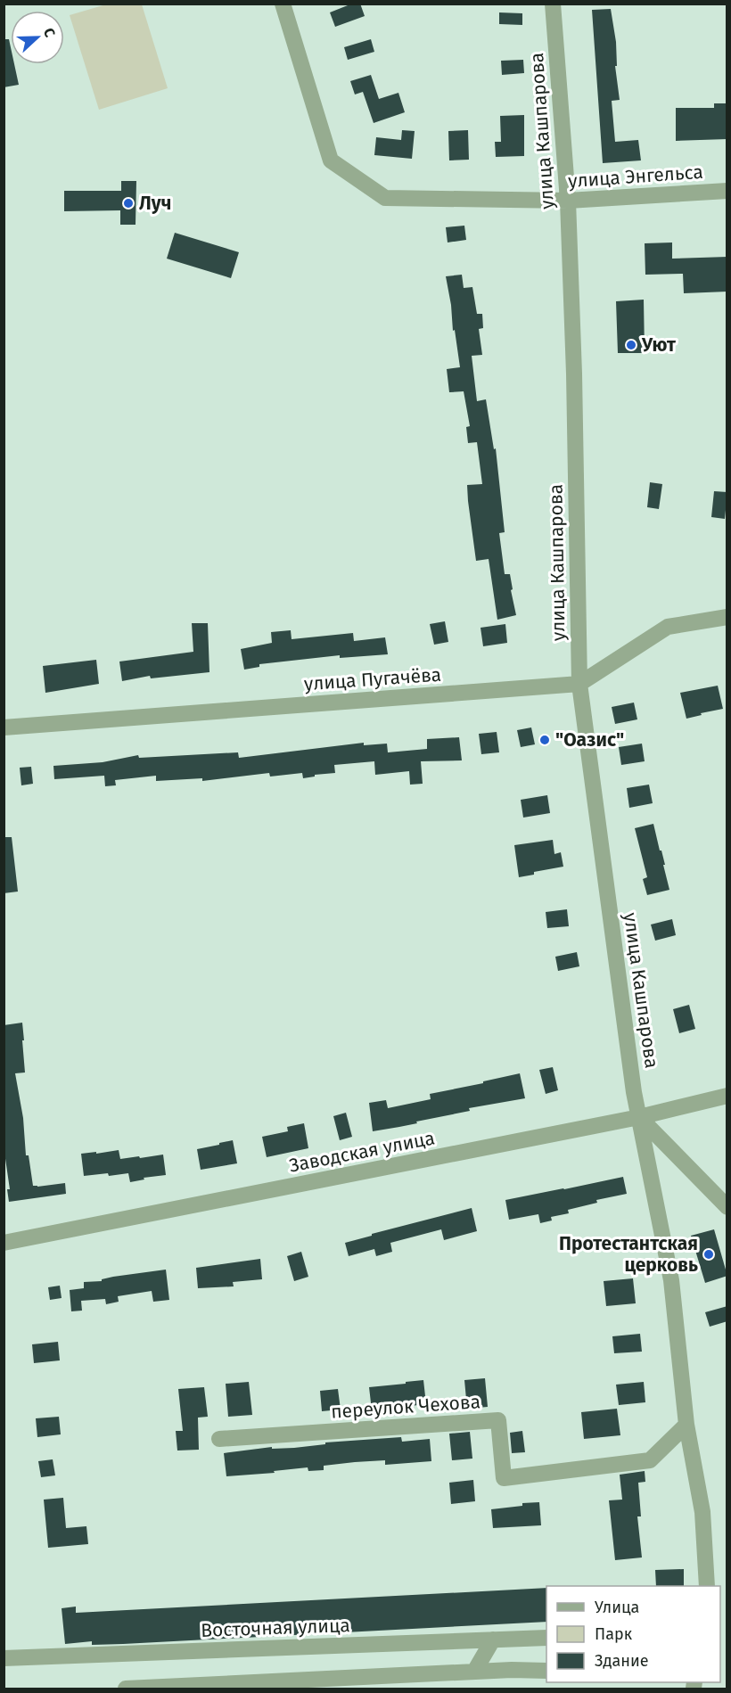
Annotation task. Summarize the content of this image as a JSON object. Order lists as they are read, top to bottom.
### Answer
{
  "streets": {
    "street": [
      "улица Кашпарова",
      "улица Энгельса",
      "улица Пугачёва",
      "Заводская улица",
      "переулок Чехова",
      "Восточная улица"
    ]
  },
  "crossings": [
    ["улица Кашпарова", "улица Энгельса"],
    ["улица Кашпарова", "улица Пугачёва"],
    ["улица Кашпарова", "Заводская улица"],
    ["улица Кашпарова", "переулок Чехова"]
  ],
  "places": [
    "Луч",
    "Уют",
    "\"Оазис\"",
    "Протестантская церковь"
  ],
  "legend": ["Улица", "Парк", "Здание"],
  "north": "right"
}
